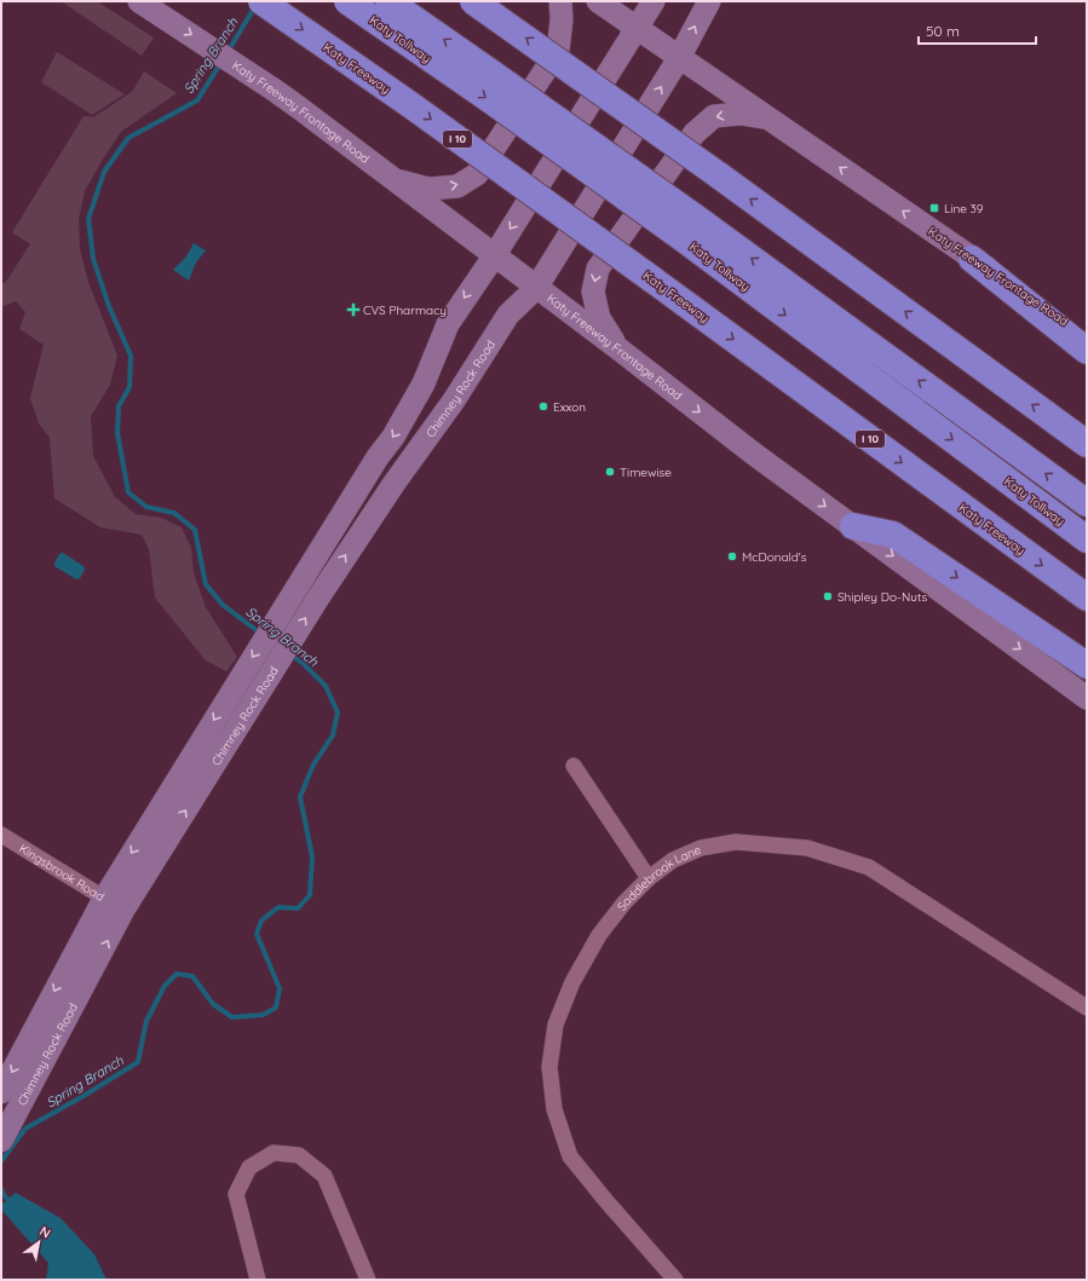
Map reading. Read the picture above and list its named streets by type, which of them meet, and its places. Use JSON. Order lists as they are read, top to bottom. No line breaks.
{"streets":{"highway":["Katy Tollway","Katy Freeway","I 10"],"main road":["Katy Freeway Frontage Road","Chimney Rock Road"],"street":["Kingsbrook Road","Saddlebrook Lane"]},"crossings":[["Katy Freeway Frontage Road","Chimney Rock Road"],["Chimney Rock Road","Kingsbrook Road"]],"water":["Spring Branch"],"places":{"transit":["Line 39"],"health":["CVS Pharmacy"],"other":["Exxon","Timewise","McDonald's","Shipley Do-Nuts"]},"scale_bar":"50 m","north":"top right"}
